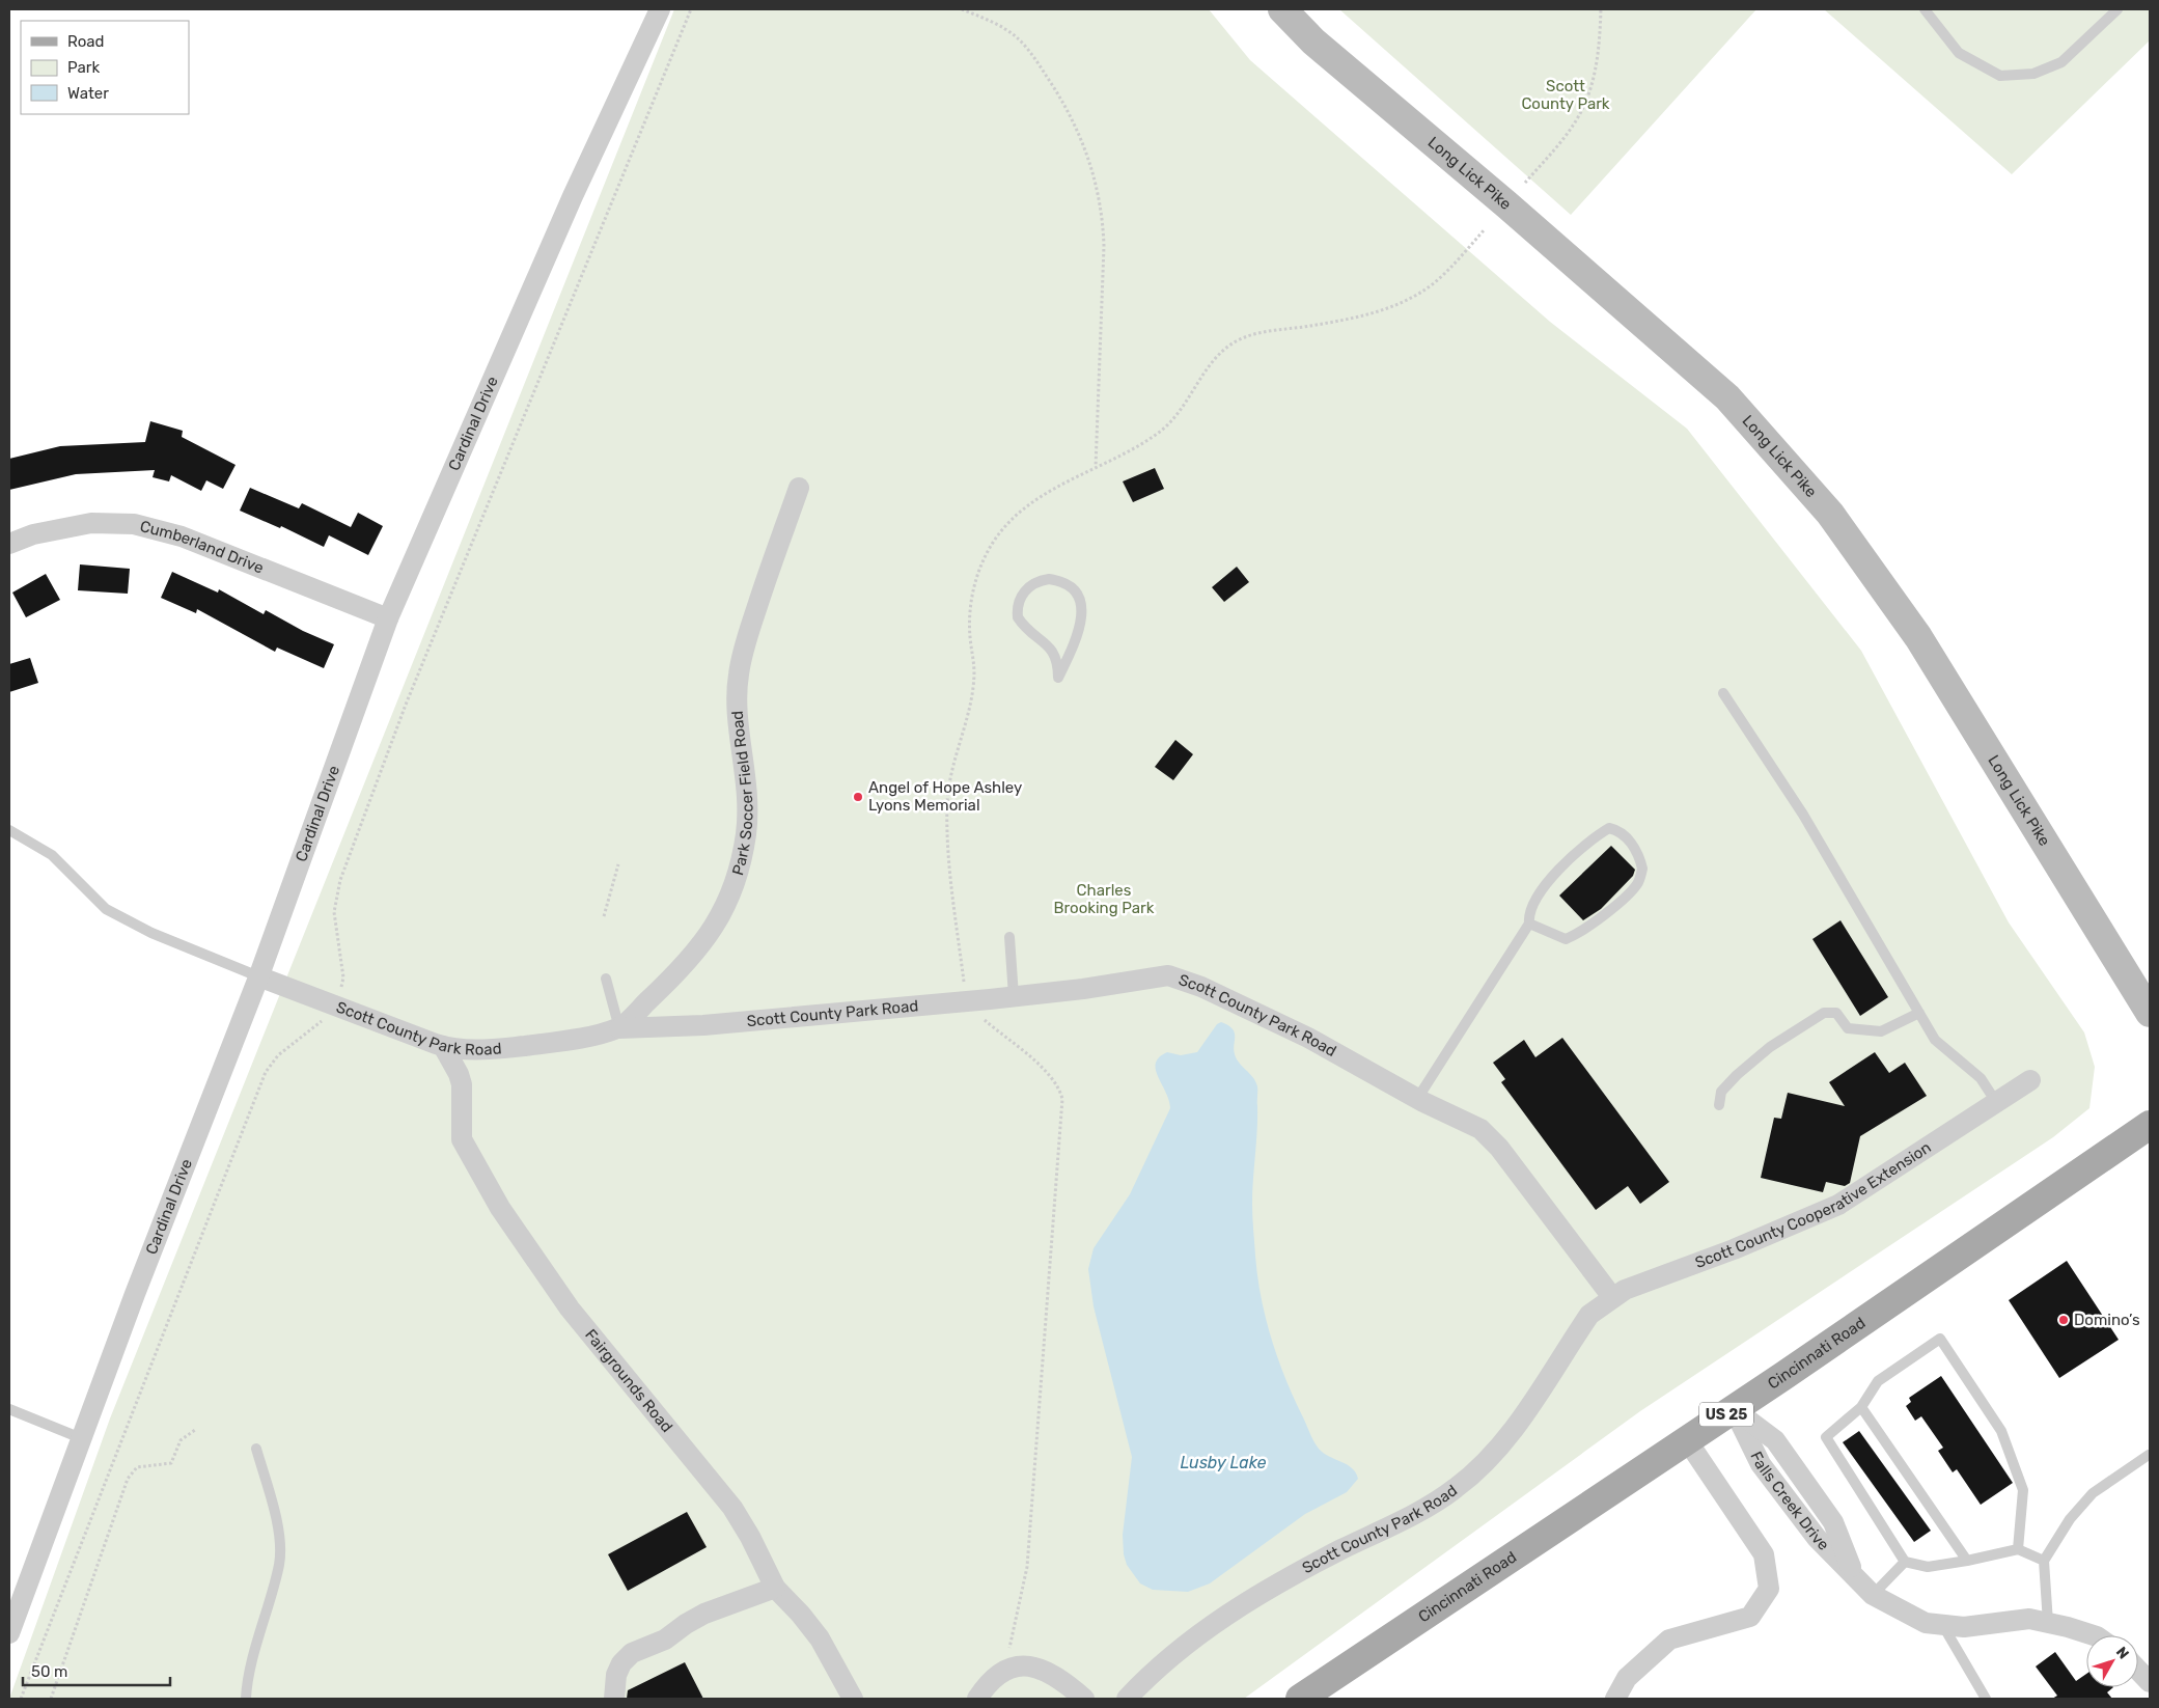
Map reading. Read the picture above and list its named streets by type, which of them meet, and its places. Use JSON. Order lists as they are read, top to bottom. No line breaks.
{"streets":{"main road":["Long Lick Pike","Cincinnati Road","US 25"],"street":["Cardinal Drive","Cumberland Drive","Park Soccer Field Road","Scott County Park Road","Scott County Cooperative Extension","Fairgrounds Road","Falls Creek Drive"]},"crossings":[["Cardinal Drive","Cumberland Drive"],["Cardinal Drive","Scott County Park Road"],["Park Soccer Field Road","Scott County Park Road"],["Scott County Park Road","Scott County Cooperative Extension"],["Scott County Park Road","Fairgrounds Road"],["Cincinnati Road","Falls Creek Drive"]],"water":["Lusby Lake"],"parks":["Scott County Park","Charles Brooking Park"],"places":["Angel of Hope Ashley Lyons Memorial","Domino’s"],"legend":["Road","Park","Water"],"scale_bar":"50 m","north":"top right"}
